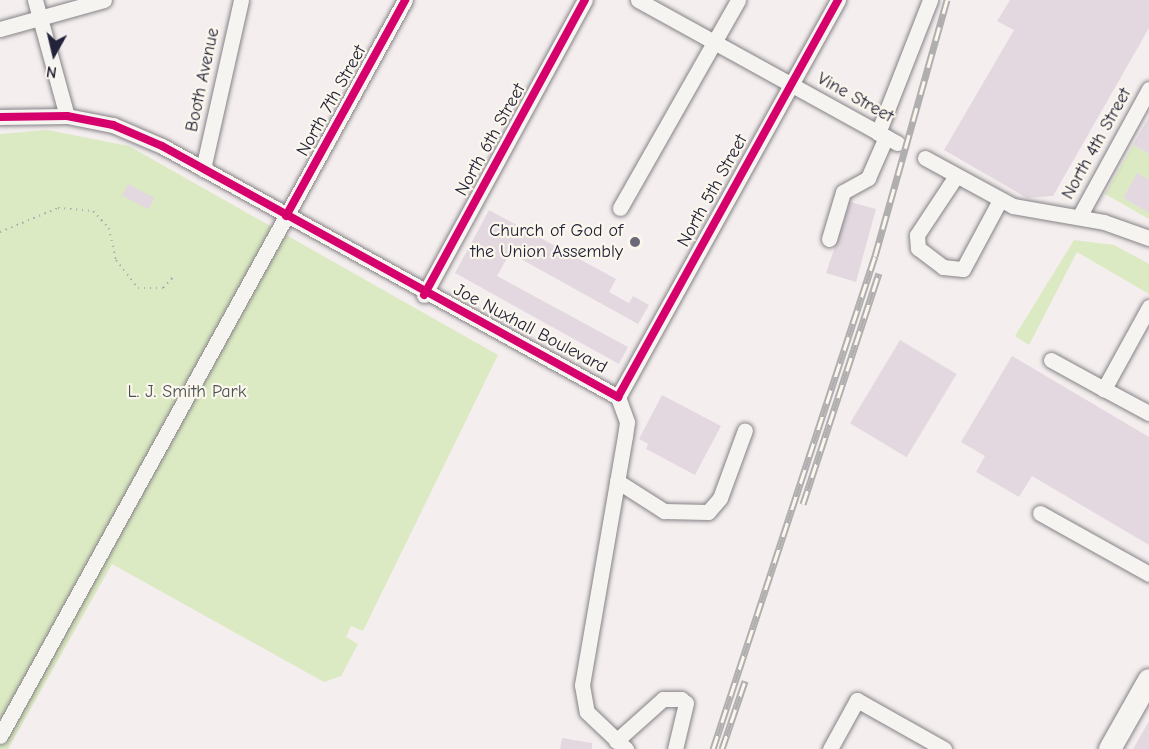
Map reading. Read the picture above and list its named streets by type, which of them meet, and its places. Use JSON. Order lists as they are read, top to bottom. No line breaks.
{"streets":{"street":["Booth Avenue","Vine Street","North 7th Street","North 6th Street","North 4th Street","North 5th Street","Joe Nuxhall Boulevard"]},"crossings":[["Booth Avenue","Joe Nuxhall Boulevard"],["Vine Street","North 5th Street"],["North 7th Street","Joe Nuxhall Boulevard"],["North 6th Street","Joe Nuxhall Boulevard"],["North 5th Street","Joe Nuxhall Boulevard"]],"parks":["L. J. Smith Park"],"places":["Church of God of the Union Assembly"],"north":"bottom"}
